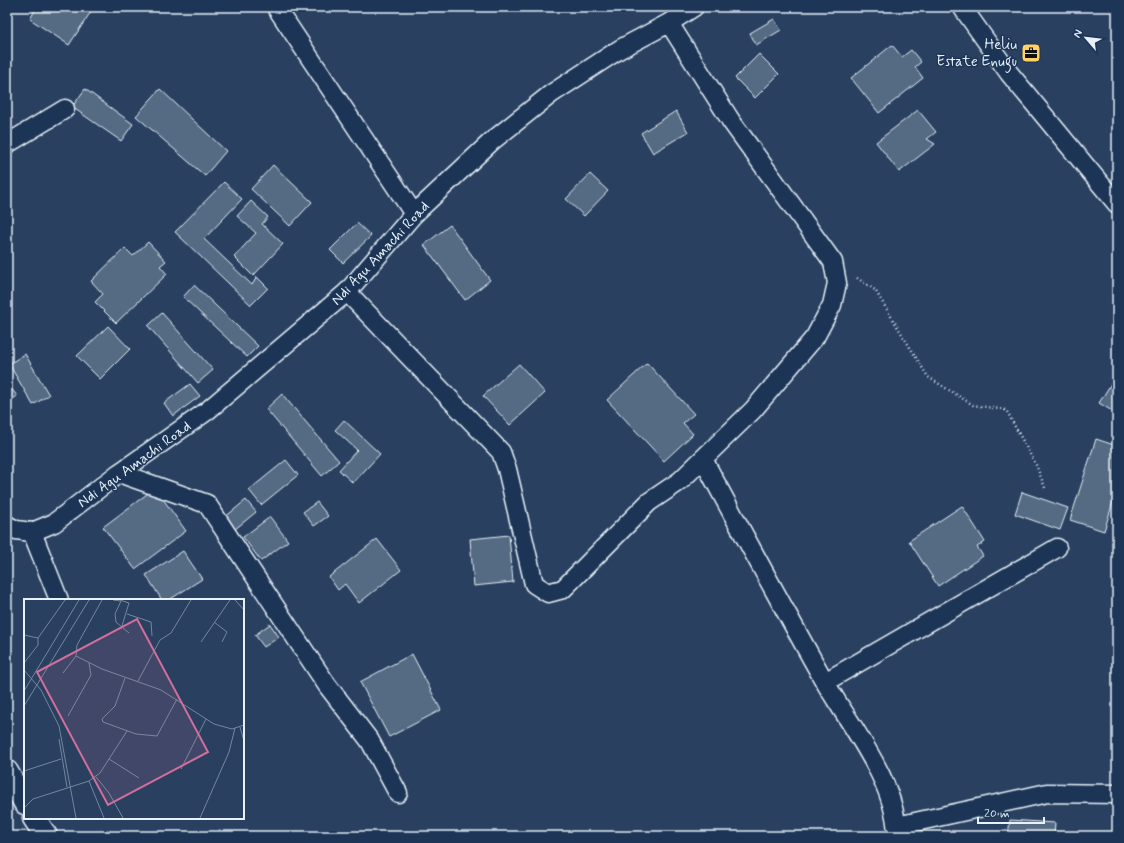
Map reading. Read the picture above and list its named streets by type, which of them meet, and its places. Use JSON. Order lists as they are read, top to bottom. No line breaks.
{"streets":{"street":["Ndi Agu Amachi Road"]},"places":{"office":["Heliu Estate Enugu"]},"scale_bar":"20 m","north":"top left"}
